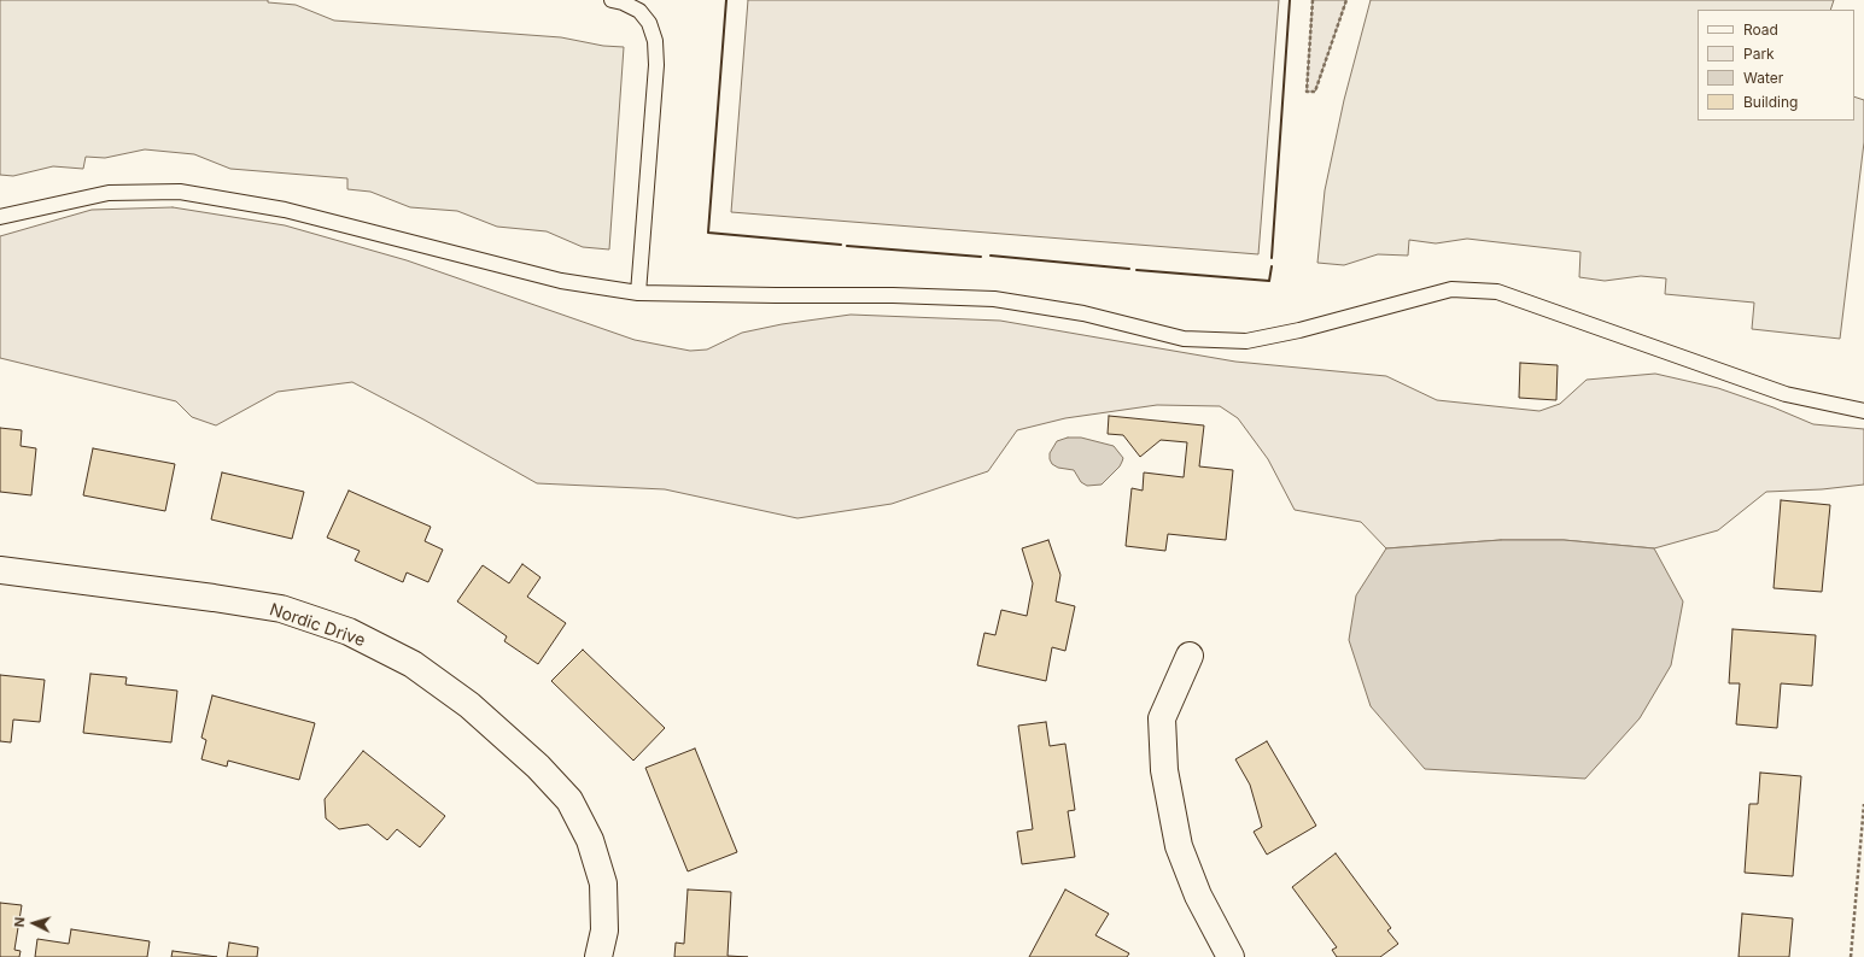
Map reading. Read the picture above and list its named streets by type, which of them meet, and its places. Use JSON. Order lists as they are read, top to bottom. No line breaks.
{"streets":{"street":["Nordic Drive"]},"legend":["Road","Park","Water","Building"],"north":"left"}
